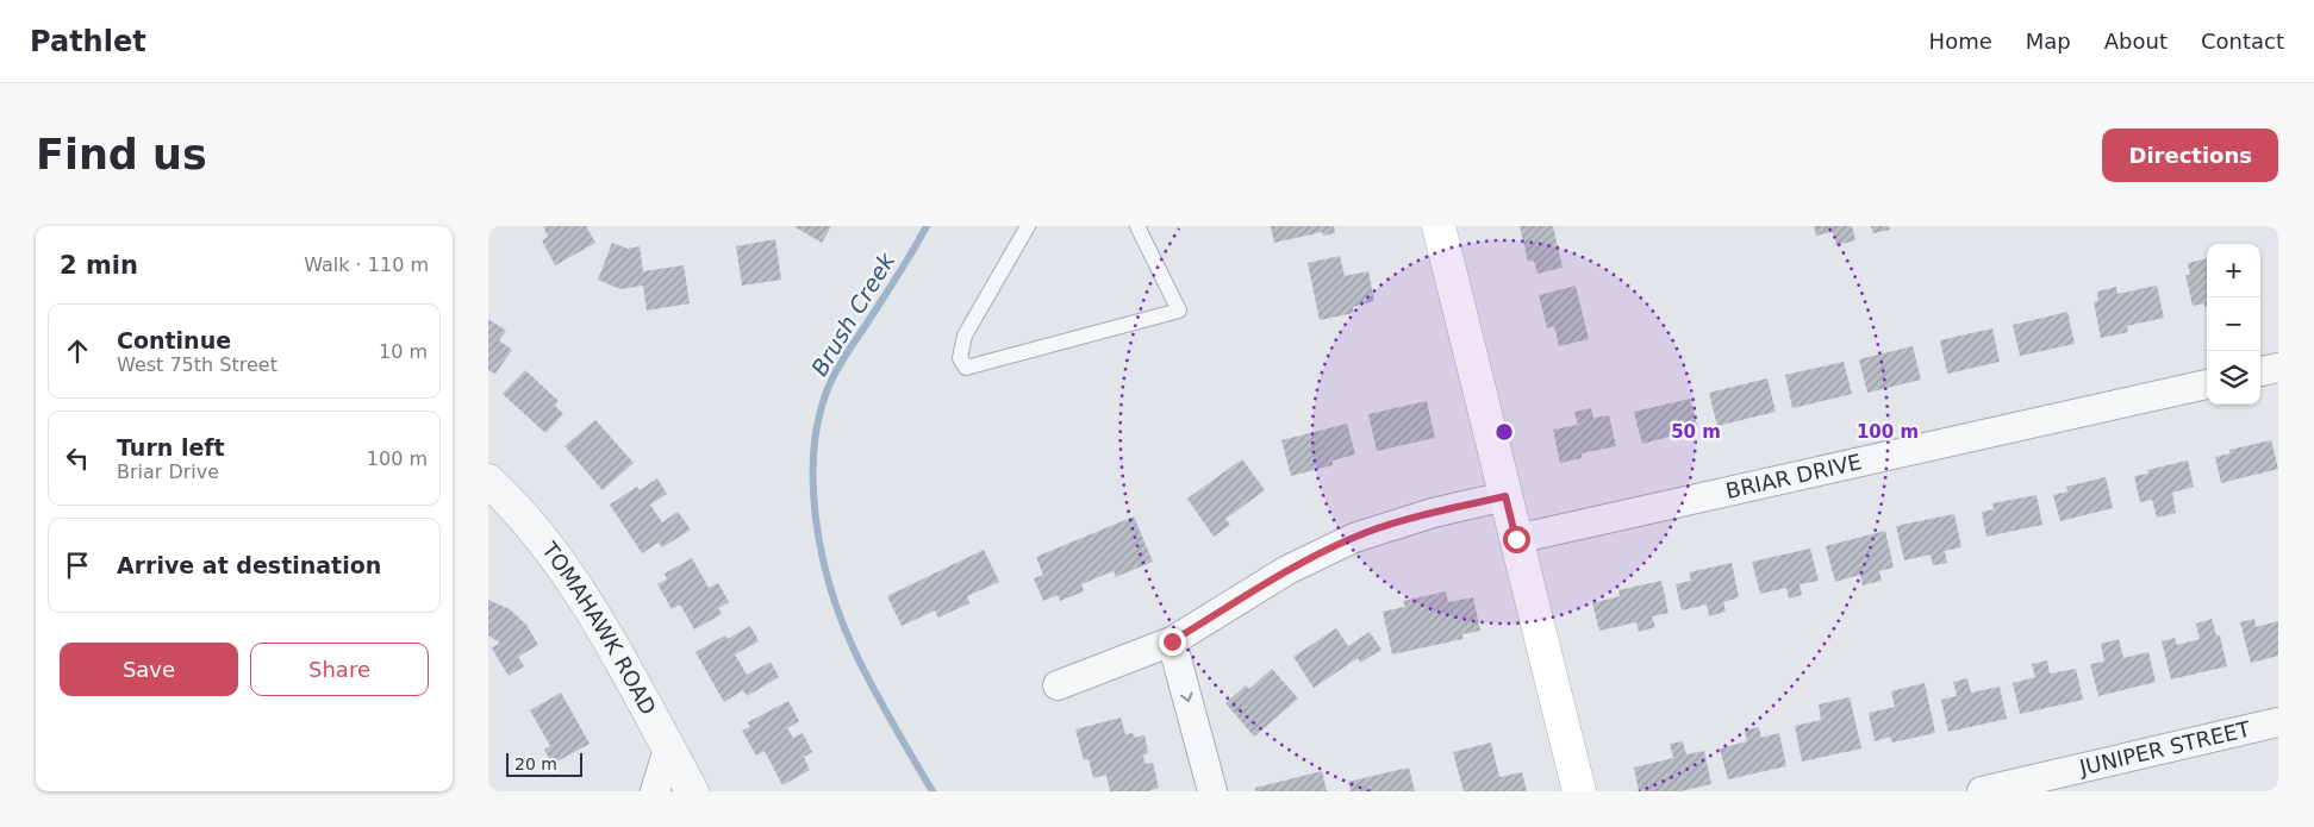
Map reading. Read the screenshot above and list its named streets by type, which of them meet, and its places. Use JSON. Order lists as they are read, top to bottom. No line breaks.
{"streets":{"street":["BRIAR DRIVE","TOMAHAWK ROAD","JUNIPER STREET"]},"water":["Brush Creek"],"scale_bar":"20 m","page":{"header":"Pathlet","nav":["Home","Map","About","Contact"],"buttons":["Directions",["Save","Share"]],"title":"Find us","heading":["2 min","Walk · 110 m"],"map_buttons":["+","−"],"list":[["Continue","West 75th Street","10 m"],["Turn left","Briar Drive","100 m"],"Arrive at destination"],"scale":"20 m"},"rings":["50 m","100 m"]}
